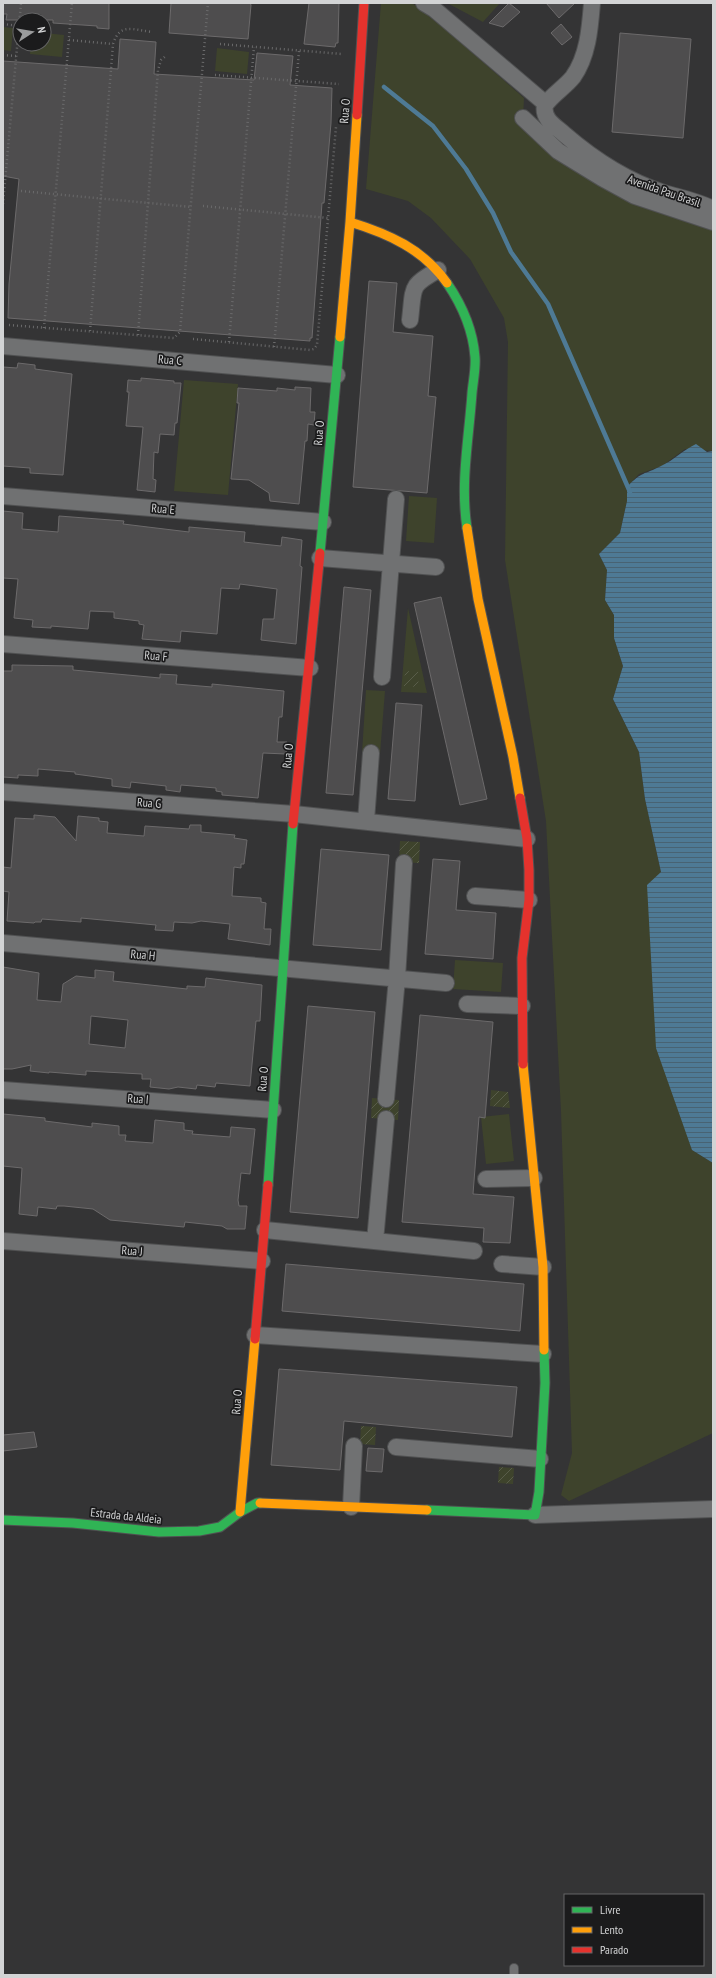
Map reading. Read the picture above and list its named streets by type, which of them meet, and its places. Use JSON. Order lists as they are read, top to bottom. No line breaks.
{"streets":{"street":["Rua O","Avenida Pau Brasil","Rua C","Rua E","Rua F","Rua G","Rua H","Rua I","Rua J","Estrada da Aldeia"]},"crossings":[["Rua O","Rua C"],["Rua O","Rua E"],["Rua O","Rua F"],["Rua O","Rua G"],["Rua O","Rua H"],["Rua O","Rua I"],["Rua O","Rua J"],["Rua O","Estrada da Aldeia"]],"legend":["Livre","Lento","Parado"],"north":"right"}
